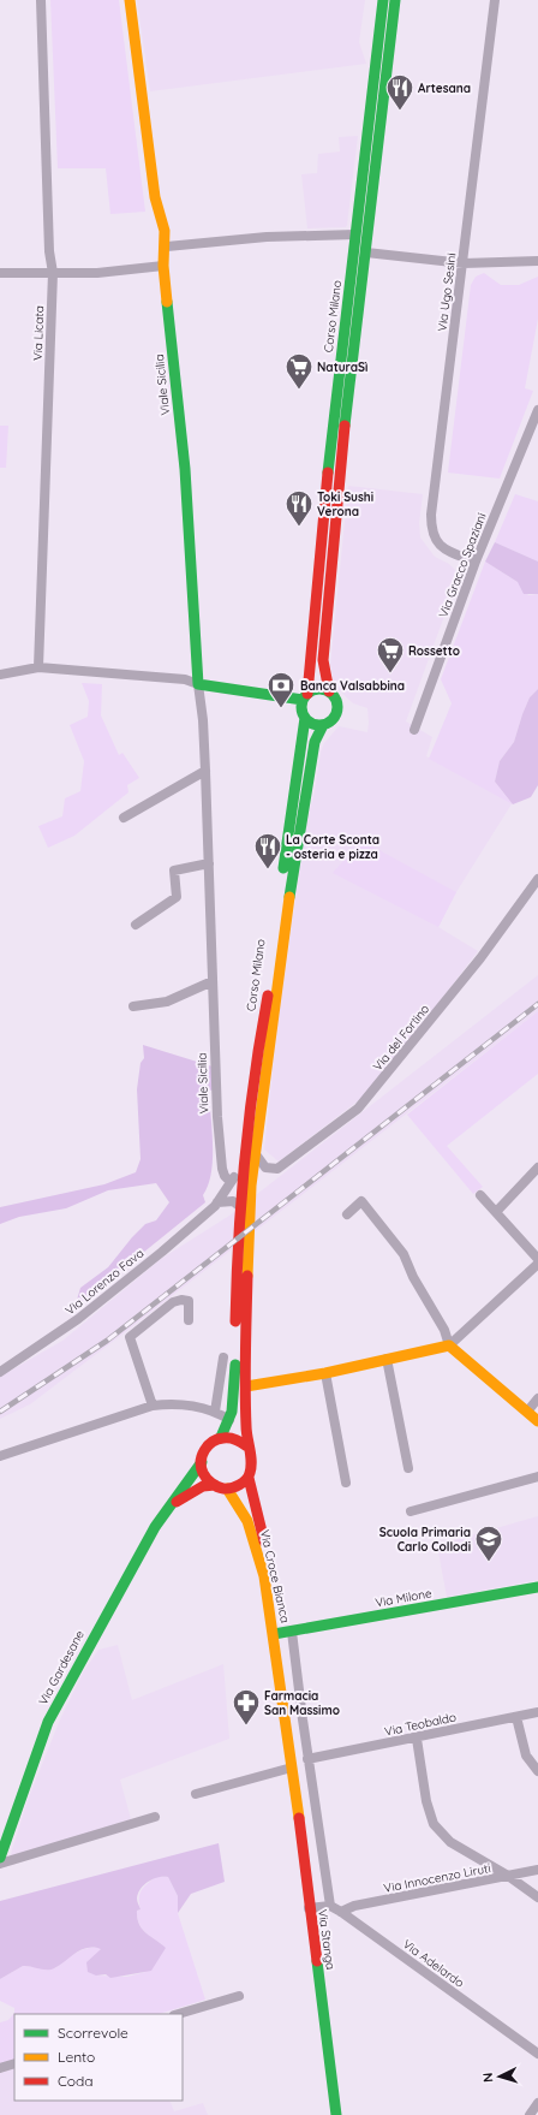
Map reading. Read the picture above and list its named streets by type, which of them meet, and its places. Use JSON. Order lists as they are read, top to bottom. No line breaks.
{"streets":{"main road":["Corso Milano","Viale Sicilia","Via Croce Bianca","Via Milone","Via Gardesane","Via Stanga"],"street":["Via Ugo Sesini","Via Licata","Via Gracco Spaziani","Via del Fortino","Via Lorenzo Fava","Via Teobaldo","Via Innocenzo Liruti","Via Adelardo"]},"crossings":[["Via Ugo Sesini","Via Gracco Spaziani"],["Corso Milano","Via del Fortino"],["Corso Milano","Via Lorenzo Fava"],["Corso Milano","Via Croce Bianca"],["Viale Sicilia","Via Lorenzo Fava"],["Via Croce Bianca","Via Milone"],["Via Croce Bianca","Via Gardesane"],["Via Croce Bianca","Via Stanga"],["Via Milone","Via Stanga"],["Via Teobaldo","Via Stanga"],["Via Innocenzo Liruti","Via Adelardo"],["Via Stanga","Via Adelardo"]],"places":{"restaurant":["Artesana","Toki Sushi Verona","La Corte Sconta - osteria e pizza"],"supermarket":["NaturaSì","Rossetto"],"bank":["Banca Valsabbina"],"school or university":["Scuola Primaria Carlo Collodi"],"pharmacy":["Farmacia San Massimo"]},"legend":["Scorrevole","Lento","Coda"],"north":"left"}
